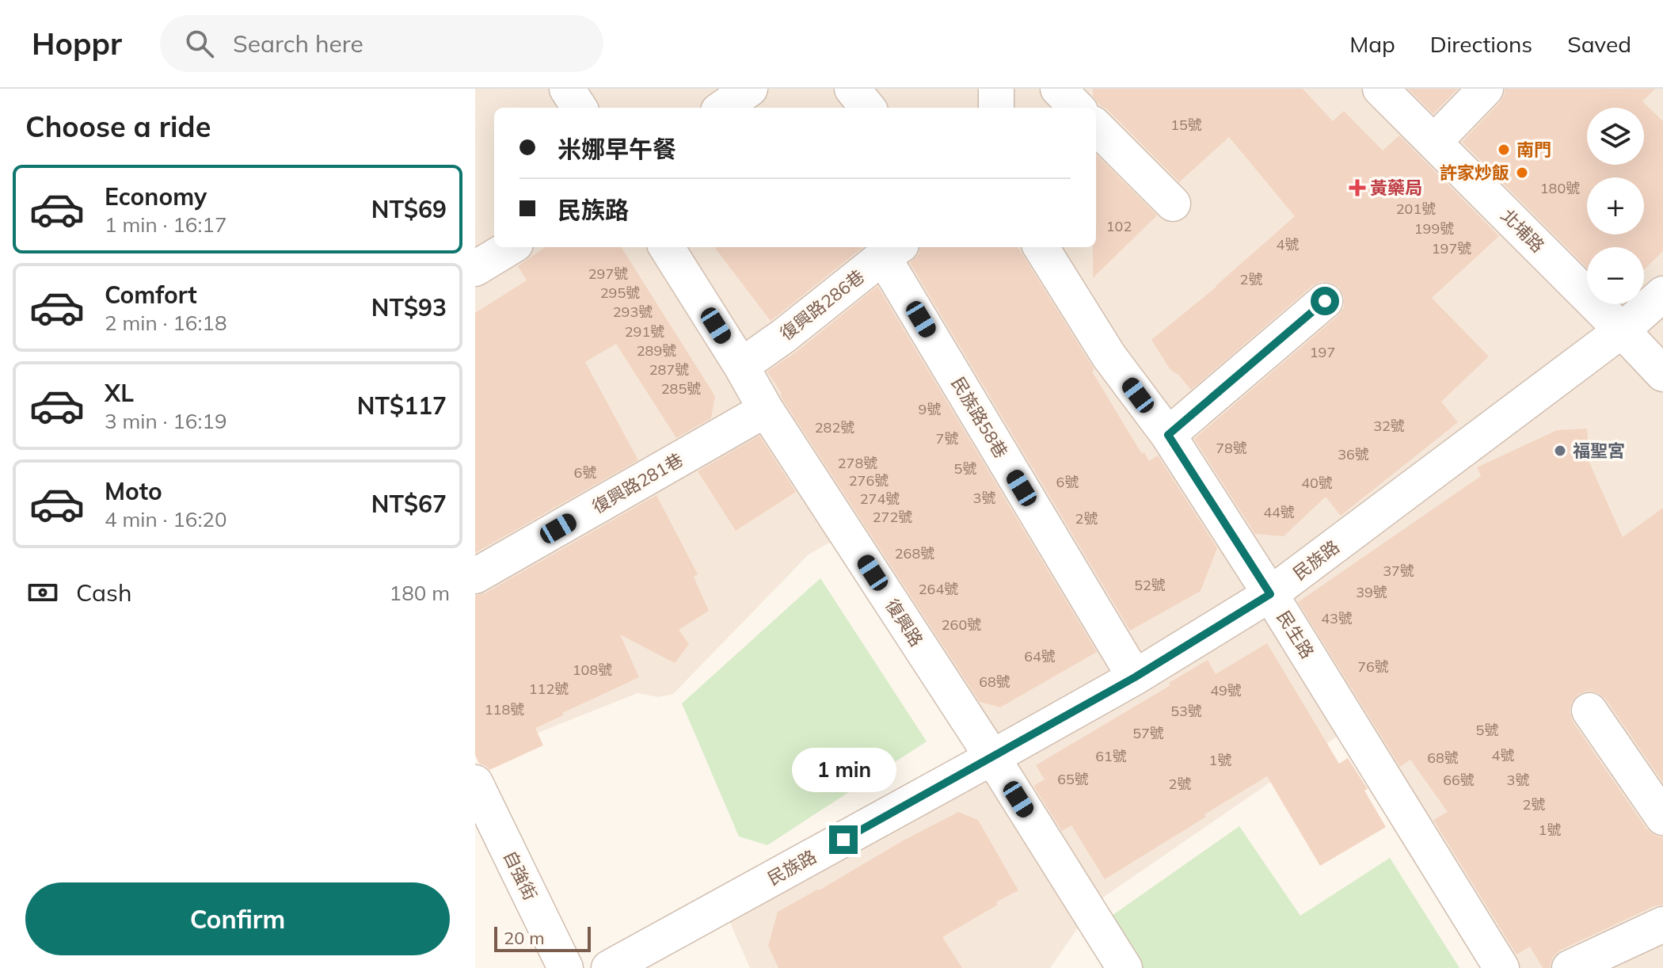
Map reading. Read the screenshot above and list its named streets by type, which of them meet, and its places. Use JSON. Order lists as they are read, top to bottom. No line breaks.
{"streets":{"street":["北埔路","復興路286巷","民族路58巷","復興路281巷","民族路","復興路","民生路","自強街"]},"crossings":[["北埔路","民族路"],["復興路286巷","民族路58巷"],["復興路286巷","復興路"],["民族路58巷","民族路"],["復興路281巷","復興路"],["民族路","復興路"],["民族路","民生路"]],"places":{"other":["南門","許家炒飯","福聖宮"],"health":["黃藥局"]},"house_numbers":["15號","180號","201號","102","199號","4號","197號","297號","2號","295號","293號","291號","289號","197","287號","285號","9號","32號","282號","7號","78號","36號","278號","5號","6號","276號","6號","40號","3號","274號","44號","272號","2號","268號","37號","52號","264號","39號","43號","260號","64號","76號","108號","68號","112號","49號","118號","53號","5號","57號","4號","61號","68號","1號","65號","66號","3號","2號","2號","1號"],"scale_bar":"20 m","page":{"header":"Hoppr","search":"Search here","nav":["Map","Directions","Saved"],"heading":"Choose a ride","map_buttons":["+","−"],"banner":["米娜早午餐","民族路"],"list":[{"name":"Economy","note":"1 min · 16:17","value":"NT$69"},{"name":"Comfort","note":"2 min · 16:18","value":"NT$93"},{"name":"XL","note":"3 min · 16:19","value":"NT$117"},{"name":"Moto","note":"4 min · 16:20","value":"NT$67"}],"pay":["Cash","180 m"],"bubble":"1 min","buttons":"Confirm","scale":"20 m"}}
